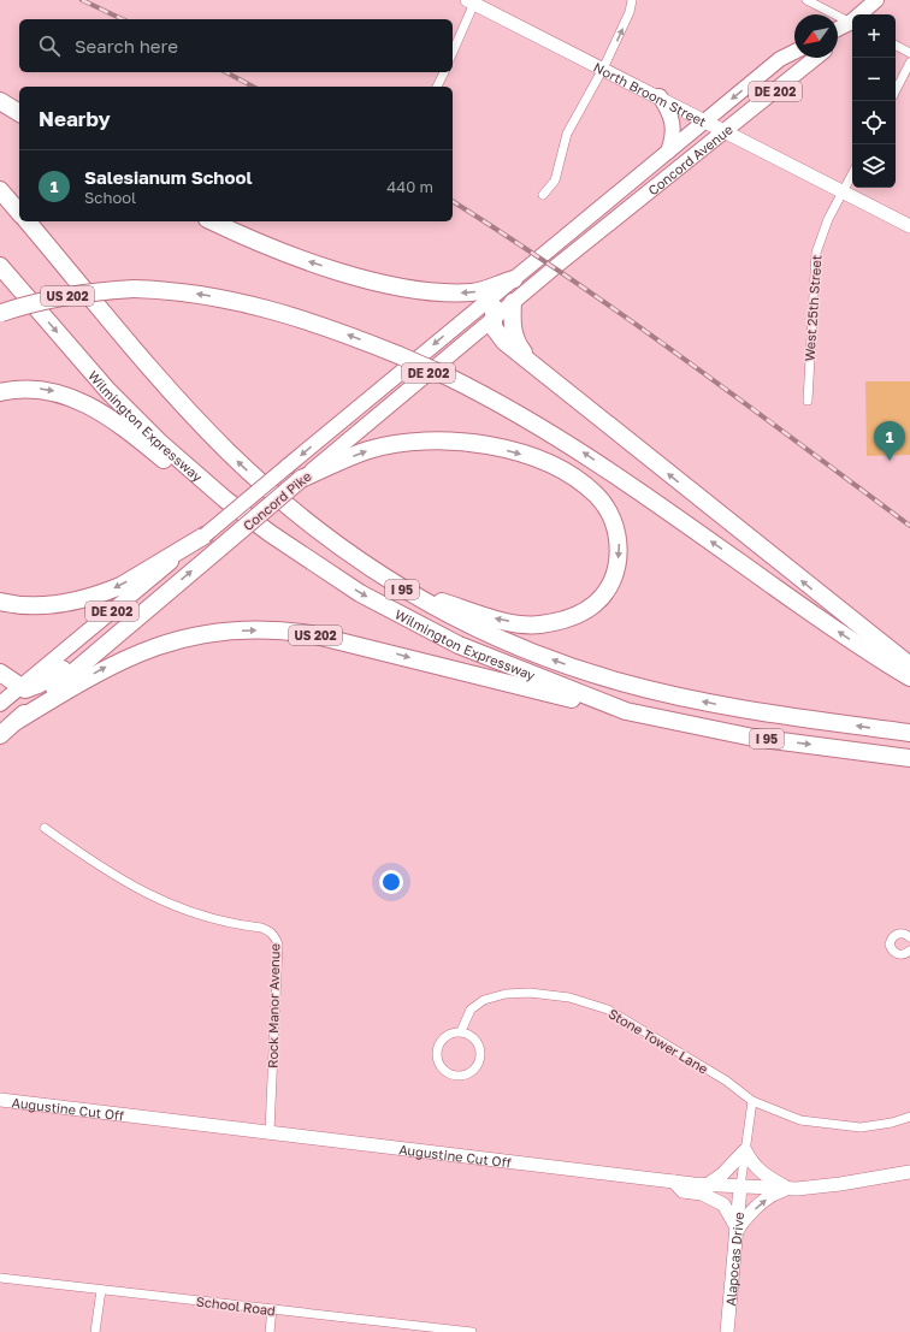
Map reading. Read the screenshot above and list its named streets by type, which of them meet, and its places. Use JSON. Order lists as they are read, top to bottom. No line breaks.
{"streets":{"highway":["DE 202","US 202","Wilmington Expressway","Concord Pike","I 95"],"main road":["Concord Avenue"],"street":["North Broom Street","West 25th Street","Rock Manor Avenue","Stone Tower Lane","Augustine Cut Off","Alapocas Drive","School Road"]},"crossings":[["North Broom Street","Concord Avenue"],["North Broom Street","West 25th Street"],["Concord Avenue","Concord Pike"],["US 202","Wilmington Expressway"],["US 202","Concord Pike"],["Rock Manor Avenue","Augustine Cut Off"],["Augustine Cut Off","Alapocas Drive"]],"north":"bottom left","page":{"map_buttons":["+","−"],"search":"Search here","heading":"Nearby","list":[{"mark":"1","name":"Salesianum School","note":"School","value":"440 m"}],"pins":"1"}}
